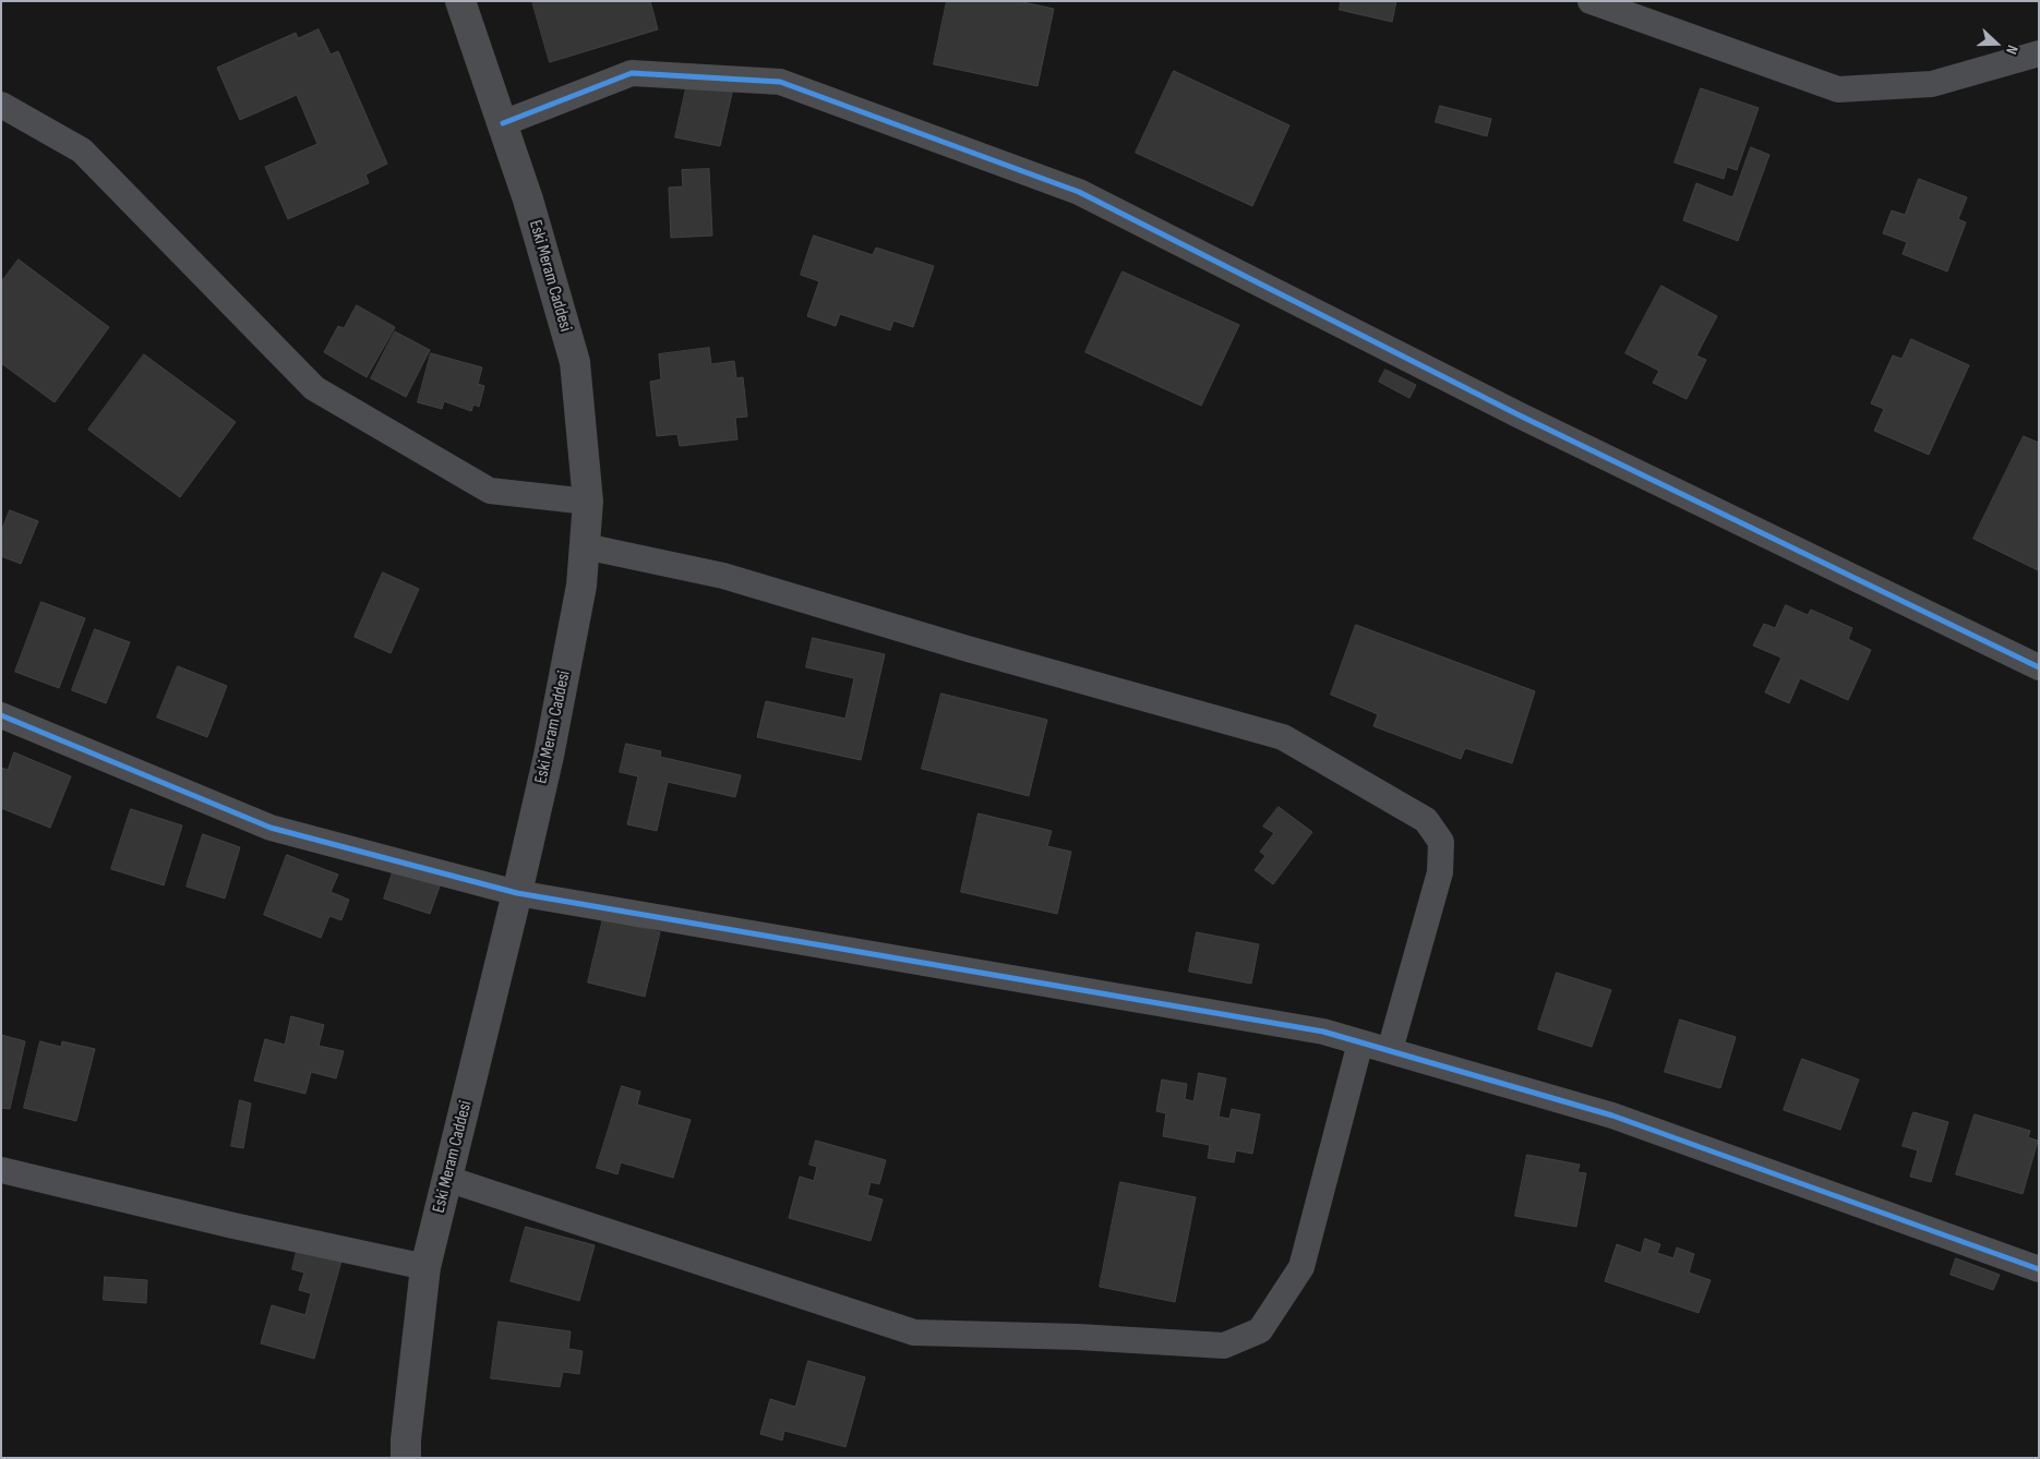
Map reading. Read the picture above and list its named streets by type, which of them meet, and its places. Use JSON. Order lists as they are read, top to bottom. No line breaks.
{"streets":{"street":["Eski Meram Caddesi"]},"north":"right"}
